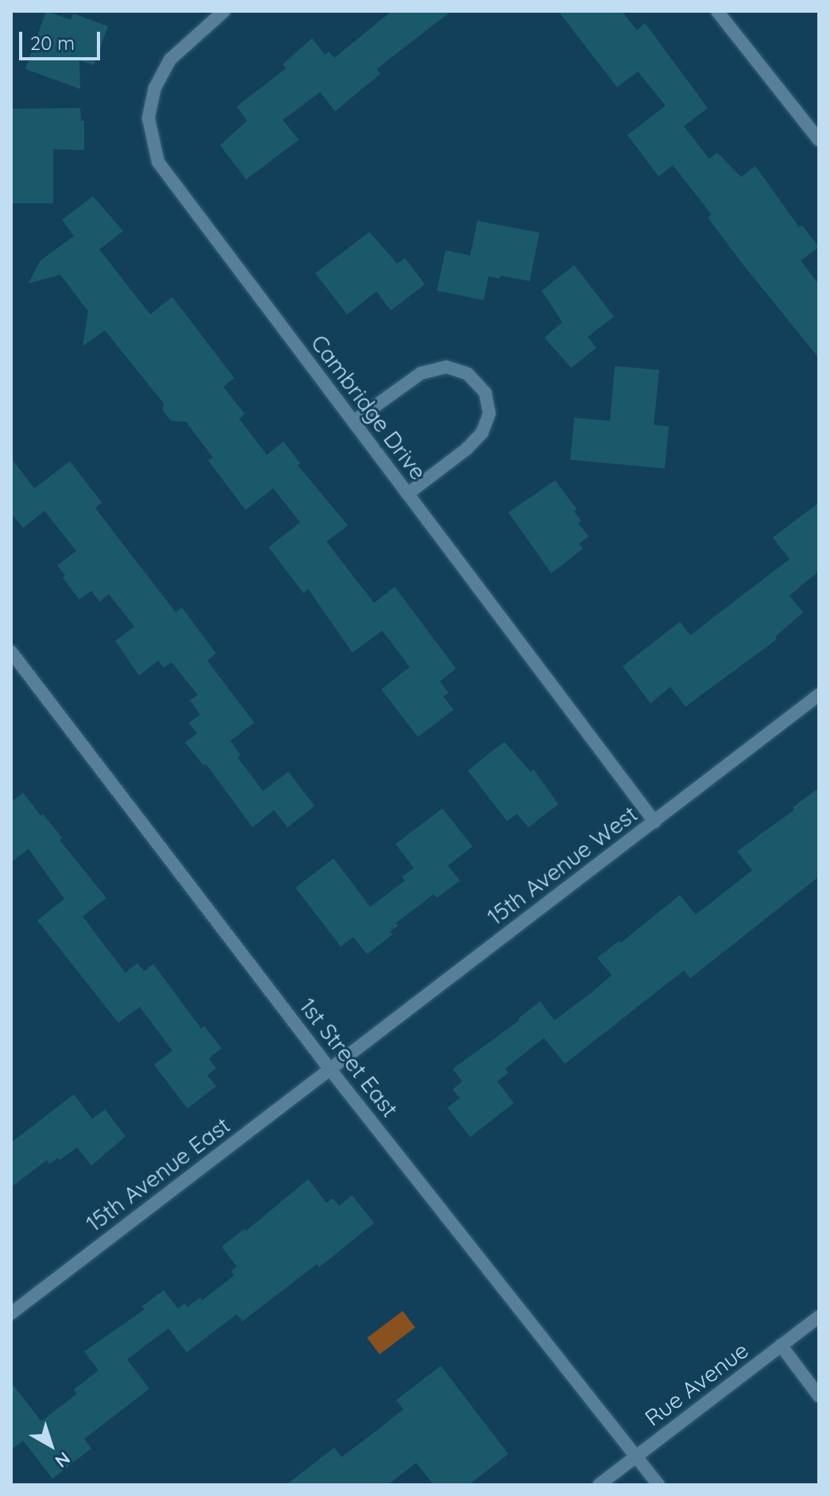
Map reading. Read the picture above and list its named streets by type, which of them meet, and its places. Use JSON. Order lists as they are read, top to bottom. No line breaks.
{"streets":{"street":["Cambridge Drive","15th Avenue West","1st Street East","15th Avenue East","Rue Avenue"]},"crossings":[["Cambridge Drive","15th Avenue West"],["15th Avenue West","1st Street East"],["15th Avenue West","15th Avenue East"],["1st Street East","15th Avenue East"],["1st Street East","Rue Avenue"]],"scale_bar":"20 m","north":"bottom right"}
